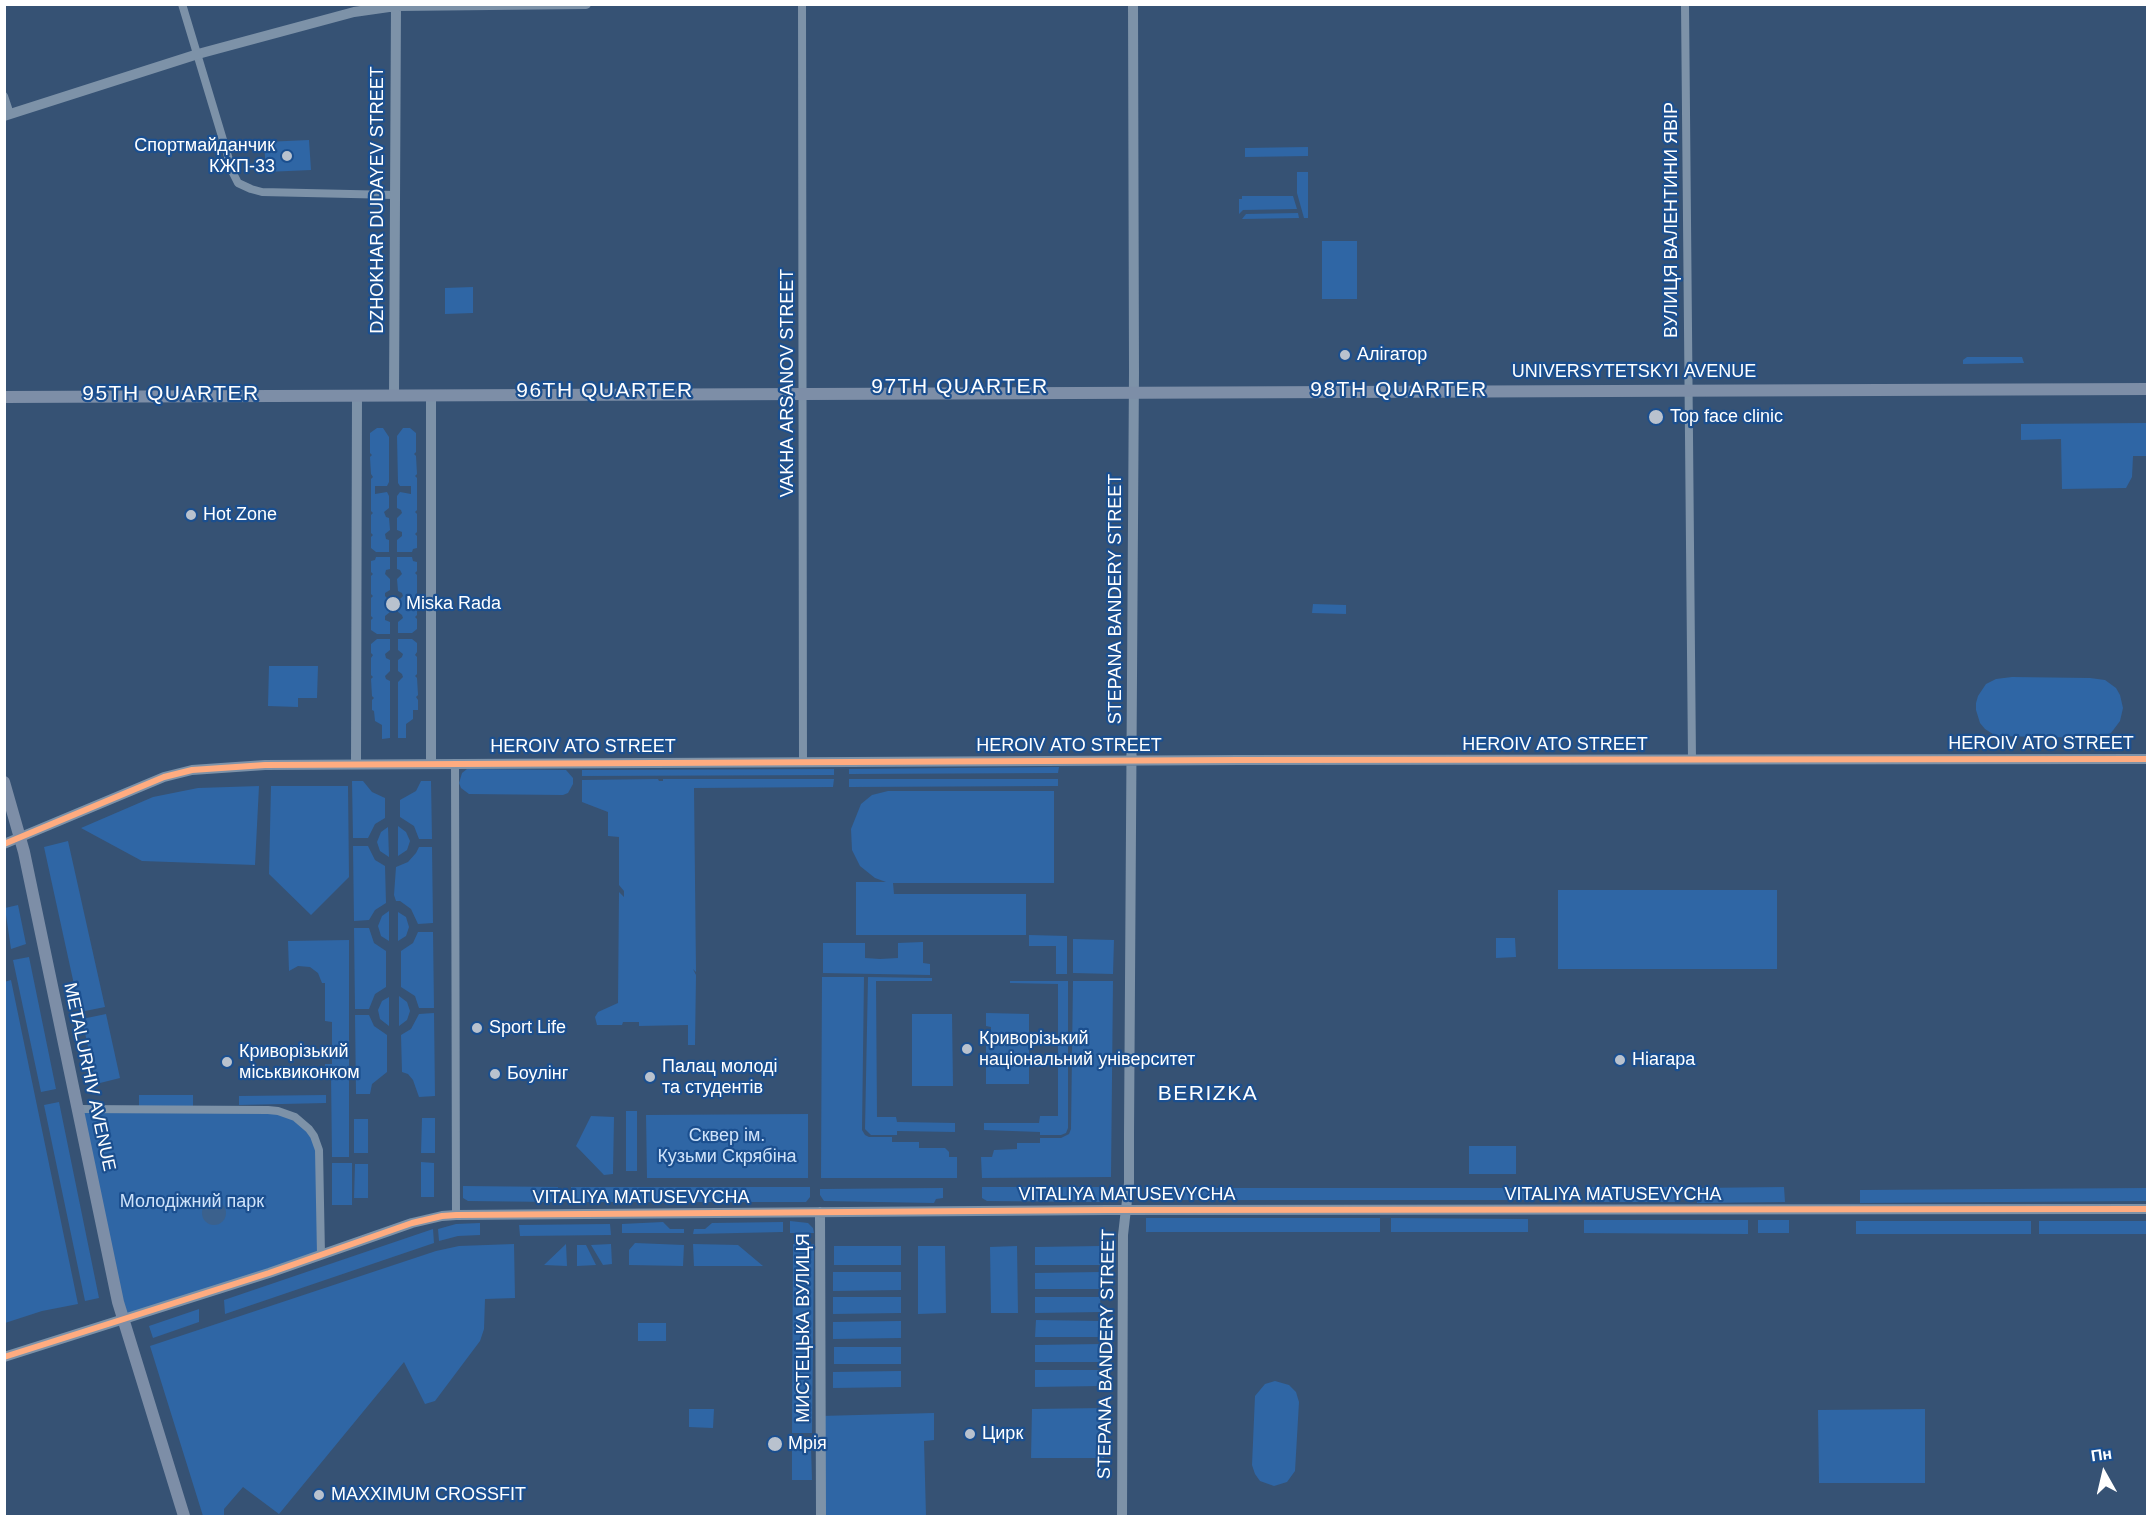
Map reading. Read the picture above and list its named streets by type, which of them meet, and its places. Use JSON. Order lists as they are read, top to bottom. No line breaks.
{"streets":{"main road":["UNIVERSYTETSKYI AVENUE","METALURHIV AVENUE"],"street":["DZHOKHAR DUDAYEV STREET","ВУЛИЦЯ ВАЛЕНТИНИ ЯВІР","VAKHA ARSANOV STREET","STEPANA BANDERY STREET","HEROIV ATO STREET","VITALIYA MATUSEVYCHA","МИСТЕЦЬКА ВУЛИЦЯ"]},"crossings":[["DZHOKHAR DUDAYEV STREET","UNIVERSYTETSKYI AVENUE"],["ВУЛИЦЯ ВАЛЕНТИНИ ЯВІР","UNIVERSYTETSKYI AVENUE"],["ВУЛИЦЯ ВАЛЕНТИНИ ЯВІР","HEROIV ATO STREET"],["UNIVERSYTETSKYI AVENUE","VAKHA ARSANOV STREET"],["UNIVERSYTETSKYI AVENUE","STEPANA BANDERY STREET"],["VAKHA ARSANOV STREET","HEROIV ATO STREET"],["STEPANA BANDERY STREET","HEROIV ATO STREET"],["STEPANA BANDERY STREET","VITALIYA MATUSEVYCHA"],["HEROIV ATO STREET","METALURHIV AVENUE"],["METALURHIV AVENUE","VITALIYA MATUSEVYCHA"],["VITALIYA MATUSEVYCHA","МИСТЕЦЬКА ВУЛИЦЯ"]],"districts":["97TH QUARTER","98TH QUARTER","96TH QUARTER","95TH QUARTER","BERIZKA"],"parks":["Сквер ім. Кузьми Скрябіна","Молодіжний парк"],"places":["Спортмайданчик КЖП-33","Алігатор","Top face clinic","Hot Zone","Miska Rada","Sport Life","Криворізький національний університет","Ніагара","Криворізький міськвиконком","Боулінг","Палац молоді та студентів","Цирк","Мрія","MAXXIMUM CROSSFIT"],"north":"top"}
